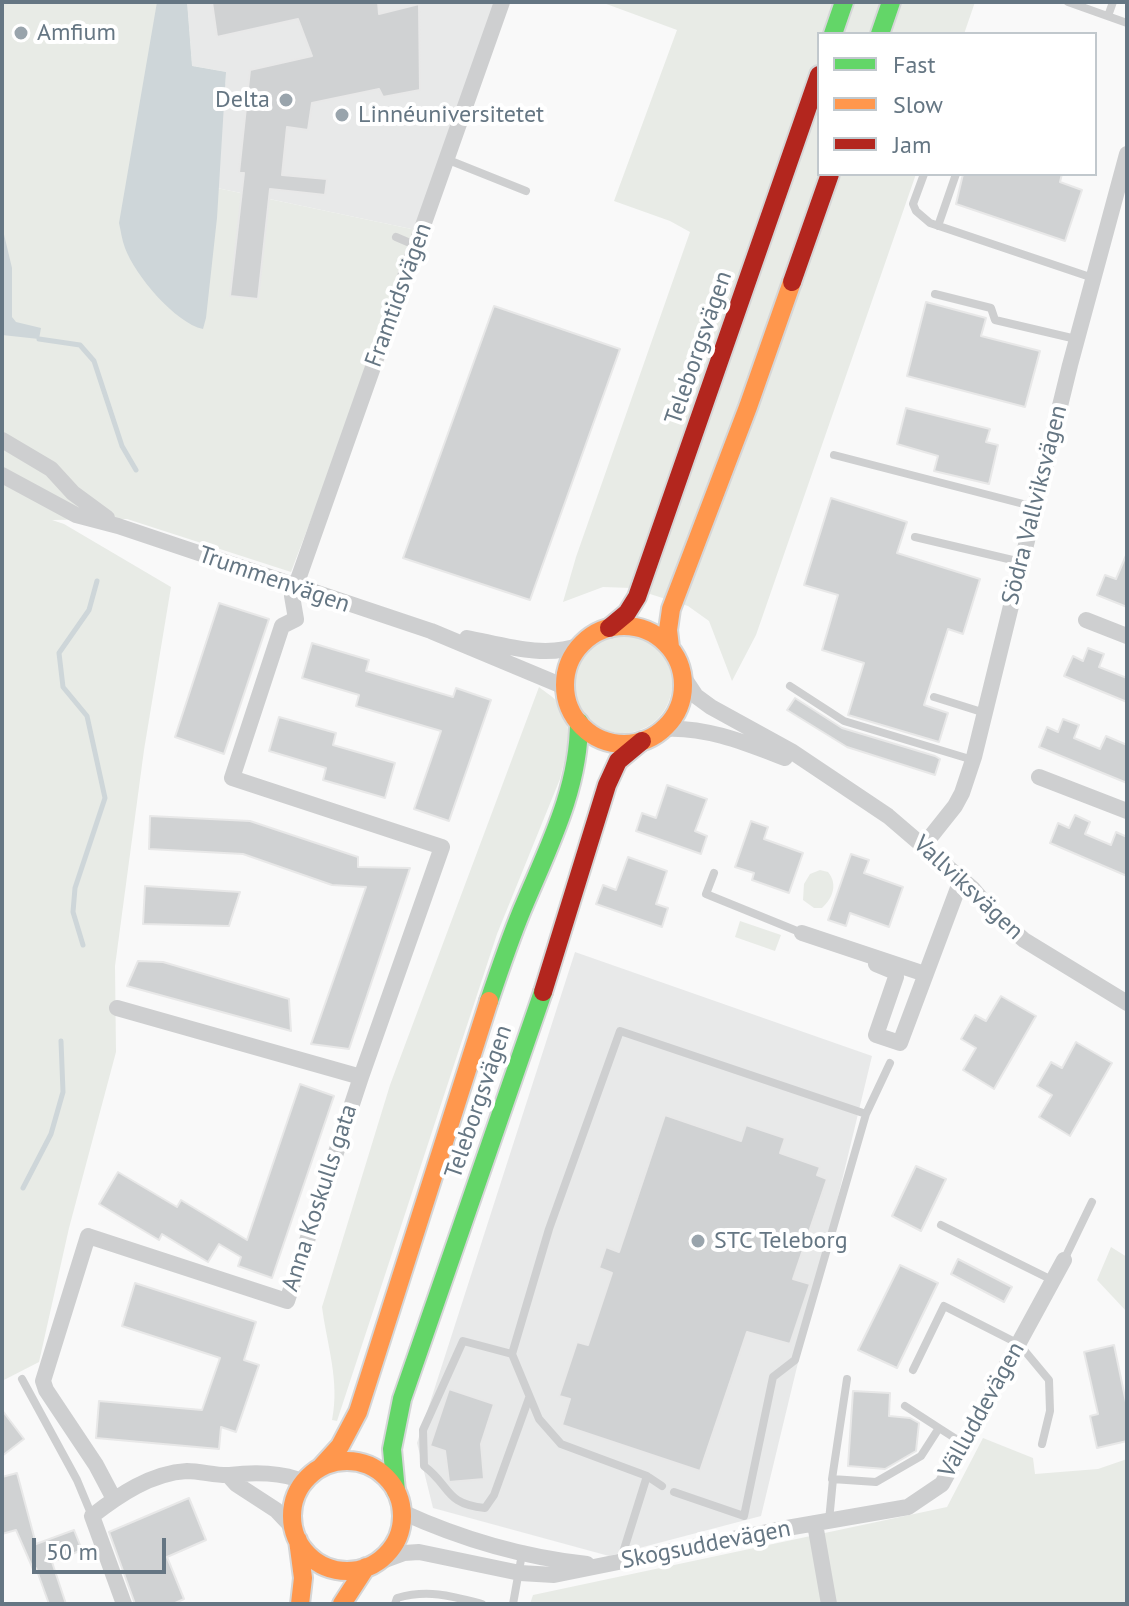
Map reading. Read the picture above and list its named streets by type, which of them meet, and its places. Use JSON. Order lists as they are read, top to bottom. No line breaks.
{"streets":{"main road":["Teleborgsvägen"],"street":["Framtidsvägen","Södra Vallviksvägen","Trummenvägen","Vallviksvägen","Anna Koskulls gata","Välluddevägen","Skogsuddevägen"]},"crossings":[["Framtidsvägen","Trummenvägen"],["Framtidsvägen","Anna Koskulls gata"],["Teleborgsvägen","Trummenvägen"],["Teleborgsvägen","Vallviksvägen"],["Teleborgsvägen","Skogsuddevägen"],["Södra Vallviksvägen","Vallviksvägen"],["Trummenvägen","Vallviksvägen"],["Trummenvägen","Anna Koskulls gata"],["Välluddevägen","Skogsuddevägen"]],"places":["Amfium","Delta","Linnéuniversitetet","STC Teleborg"],"legend":["Fast","Slow","Jam"],"scale_bar":"50 m"}
